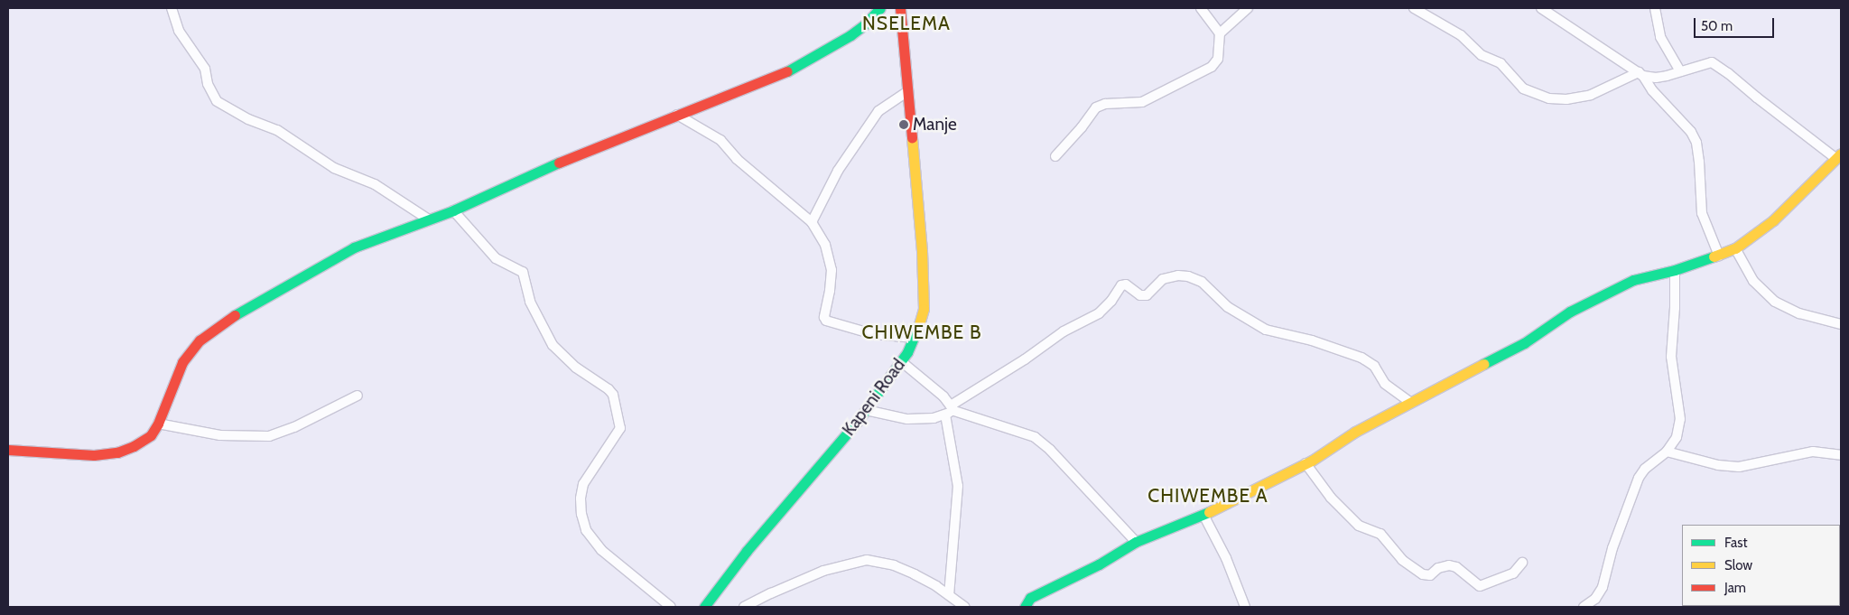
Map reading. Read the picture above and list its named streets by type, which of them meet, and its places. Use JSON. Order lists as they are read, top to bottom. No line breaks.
{"streets":{"street":["Kapeni Road"]},"districts":["NSELEMA","CHIWEMBE B","CHIWEMBE A"],"places":["Manje"],"legend":["Fast","Slow","Jam"],"scale_bar":"50 m"}
